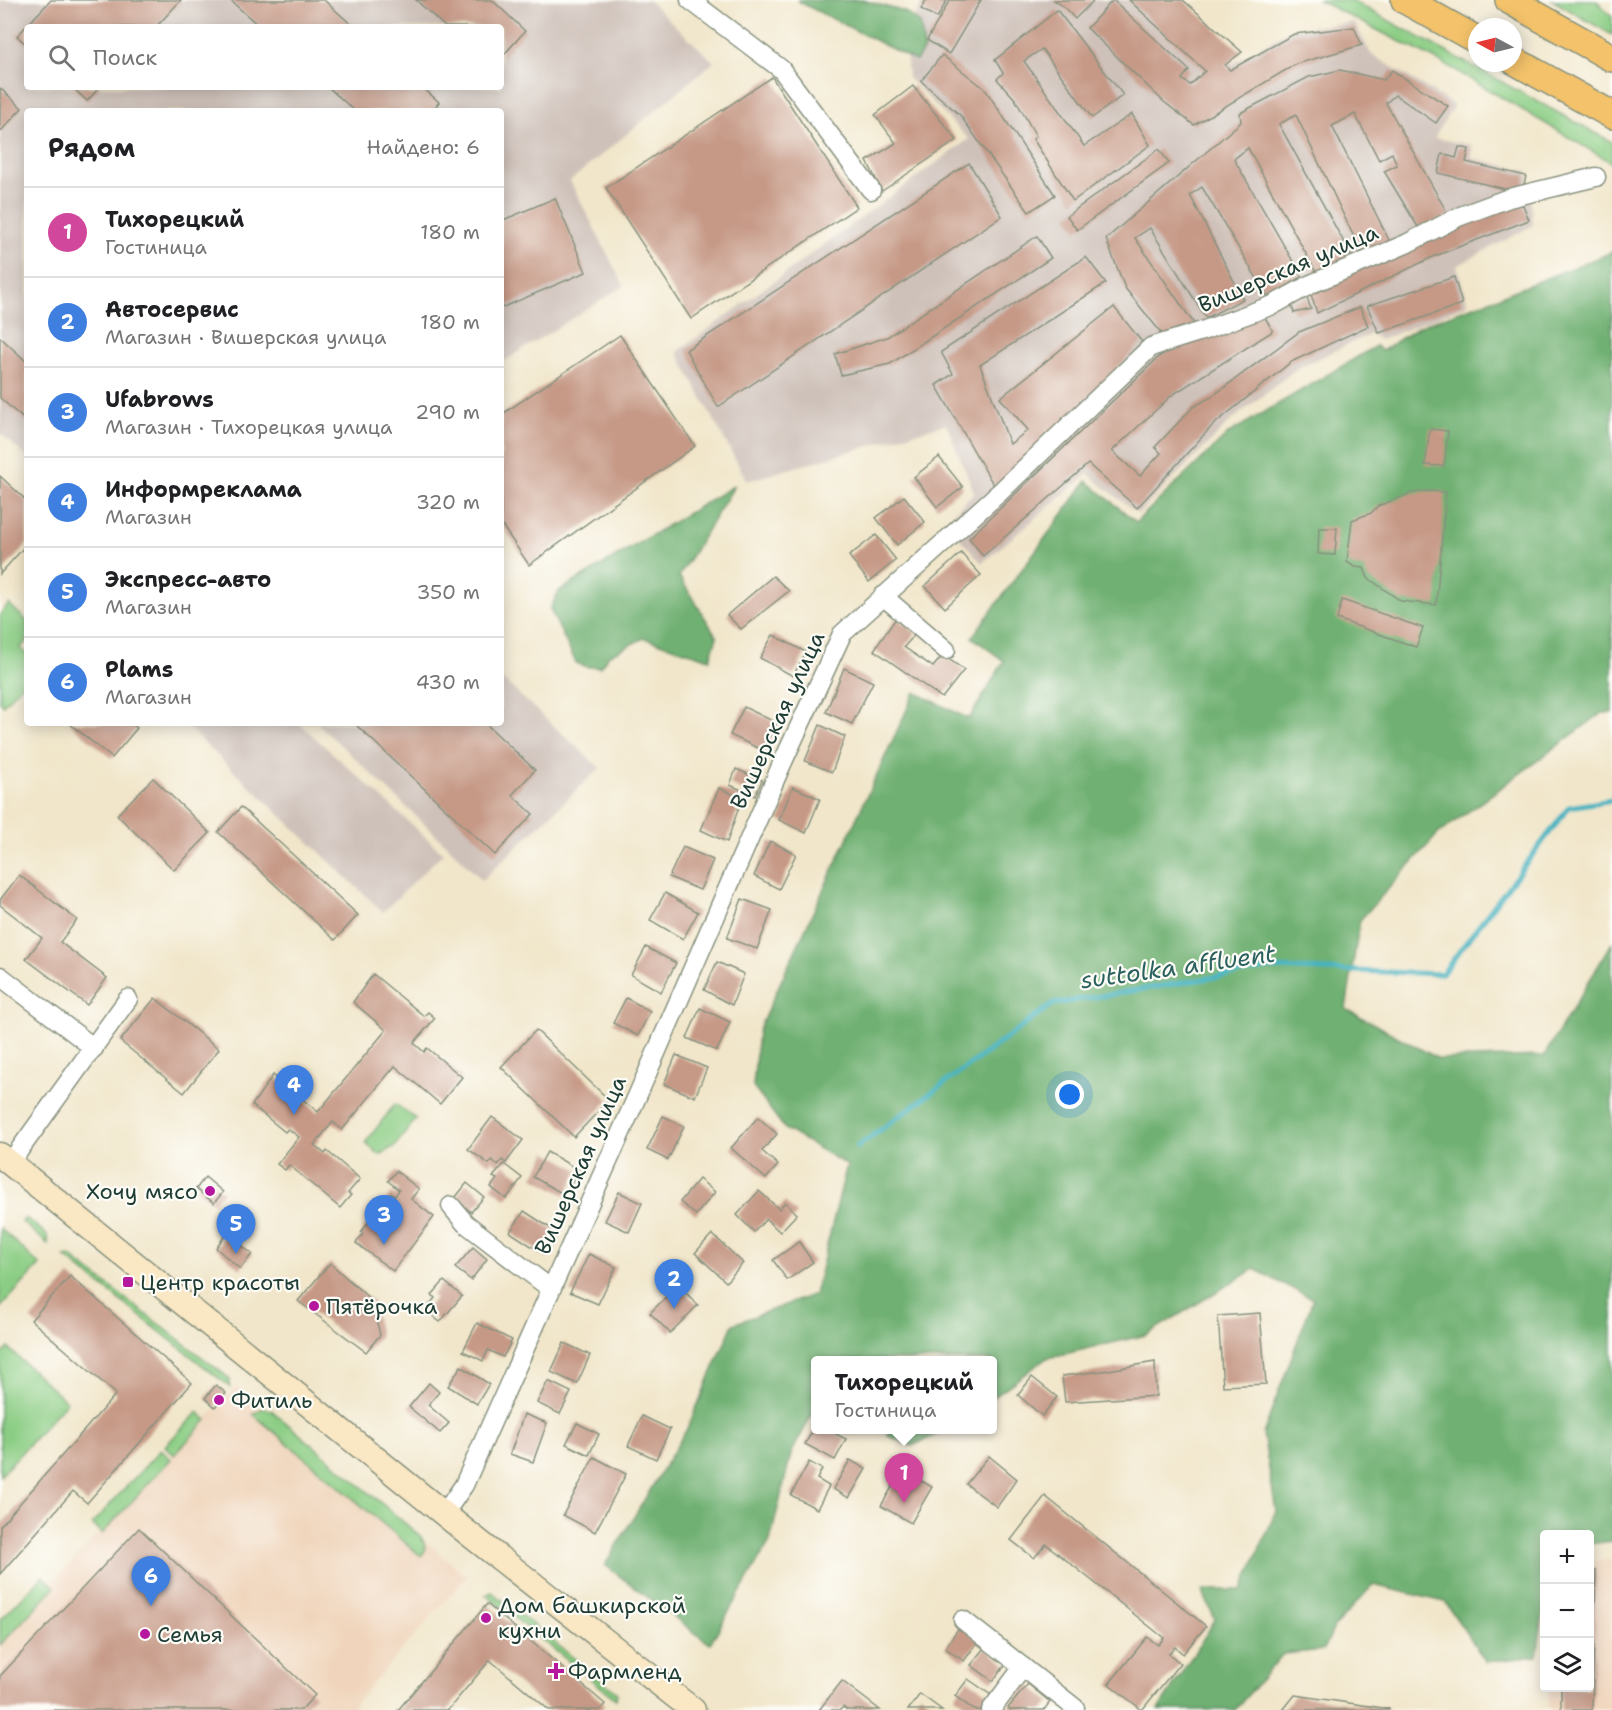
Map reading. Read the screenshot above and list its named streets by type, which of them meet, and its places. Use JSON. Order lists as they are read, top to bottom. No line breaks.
{"streets":{"street":["Вишерская улица"]},"water":["suttolka affluent"],"places":{"other":["Хочу мясо","Пятёрочка","Фитиль","Дом башкирской кухни","Семья"],"transit":["Центр красоты"],"health":["Фармленд"]},"north":"left","page":{"search":"Поиск","heading":["Рядом","Найдено: 6"],"list":[{"mark":"1","name":"Тихорецкий","note":"Гостиница","value":"180 m"},{"mark":"2","name":"Автосервис","note":"Магазин · Вишерская улица","value":"180 m"},{"mark":"3","name":"Ufabrows","note":"Магазин · Тихорецкая улица","value":"290 m"},{"mark":"4","name":"Информреклама","note":"Магазин","value":"320 m"},{"mark":"5","name":"Экспресс-авто","note":"Магазин","value":"350 m"},{"mark":"6","name":"Plams","note":"Магазин","value":"430 m"}],"pins":["4","3","5","2","1","6"],"popup":["Тихорецкий","Гостиница"],"map_buttons":["+","−"]}}
